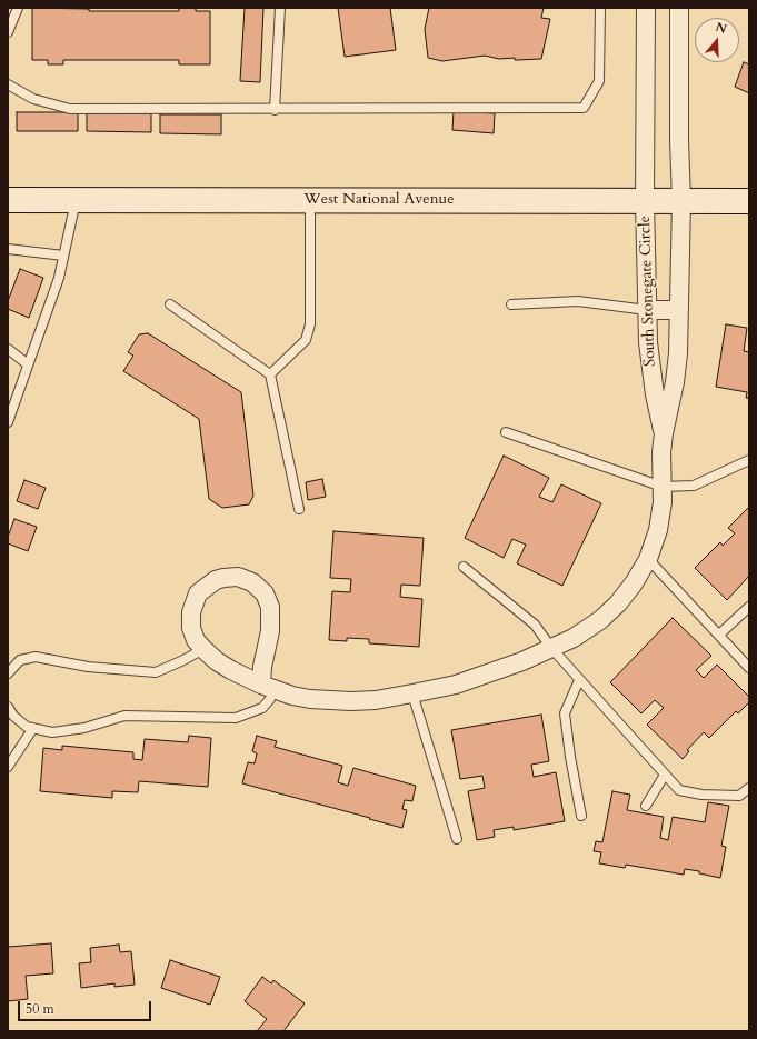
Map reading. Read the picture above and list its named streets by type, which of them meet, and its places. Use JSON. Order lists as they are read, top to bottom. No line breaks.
{"streets":{"main road":["West National Avenue"],"street":["South Stonegate Circle"]},"crossings":[["West National Avenue","South Stonegate Circle"]],"scale_bar":"50 m","north":"top"}
